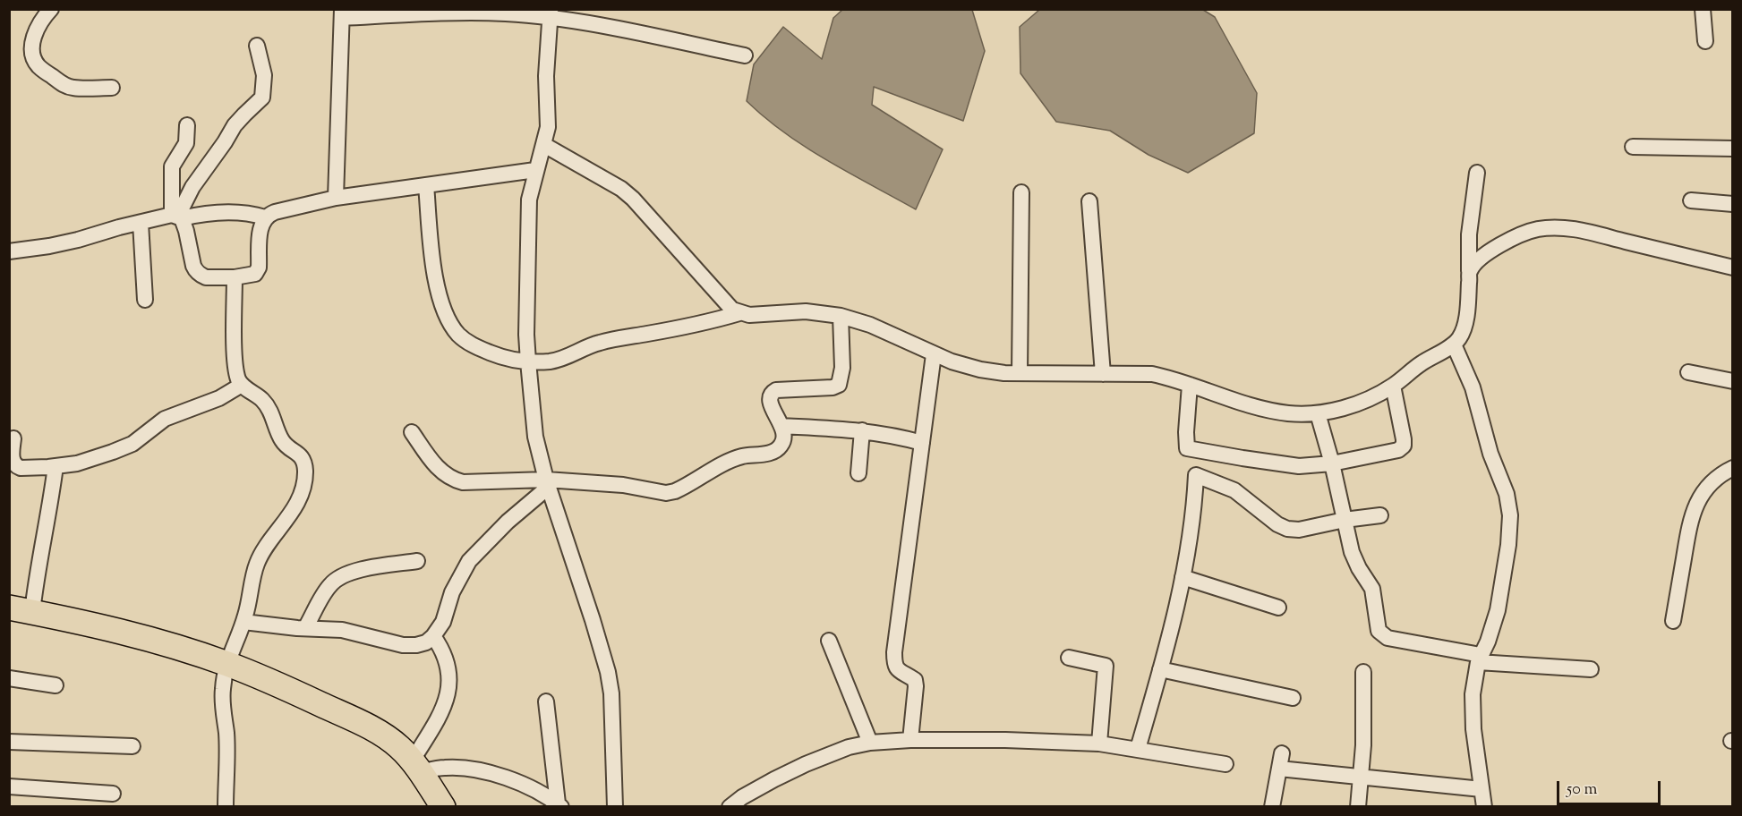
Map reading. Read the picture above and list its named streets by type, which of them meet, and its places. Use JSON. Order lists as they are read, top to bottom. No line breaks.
{"scale_bar":"50 m"}
